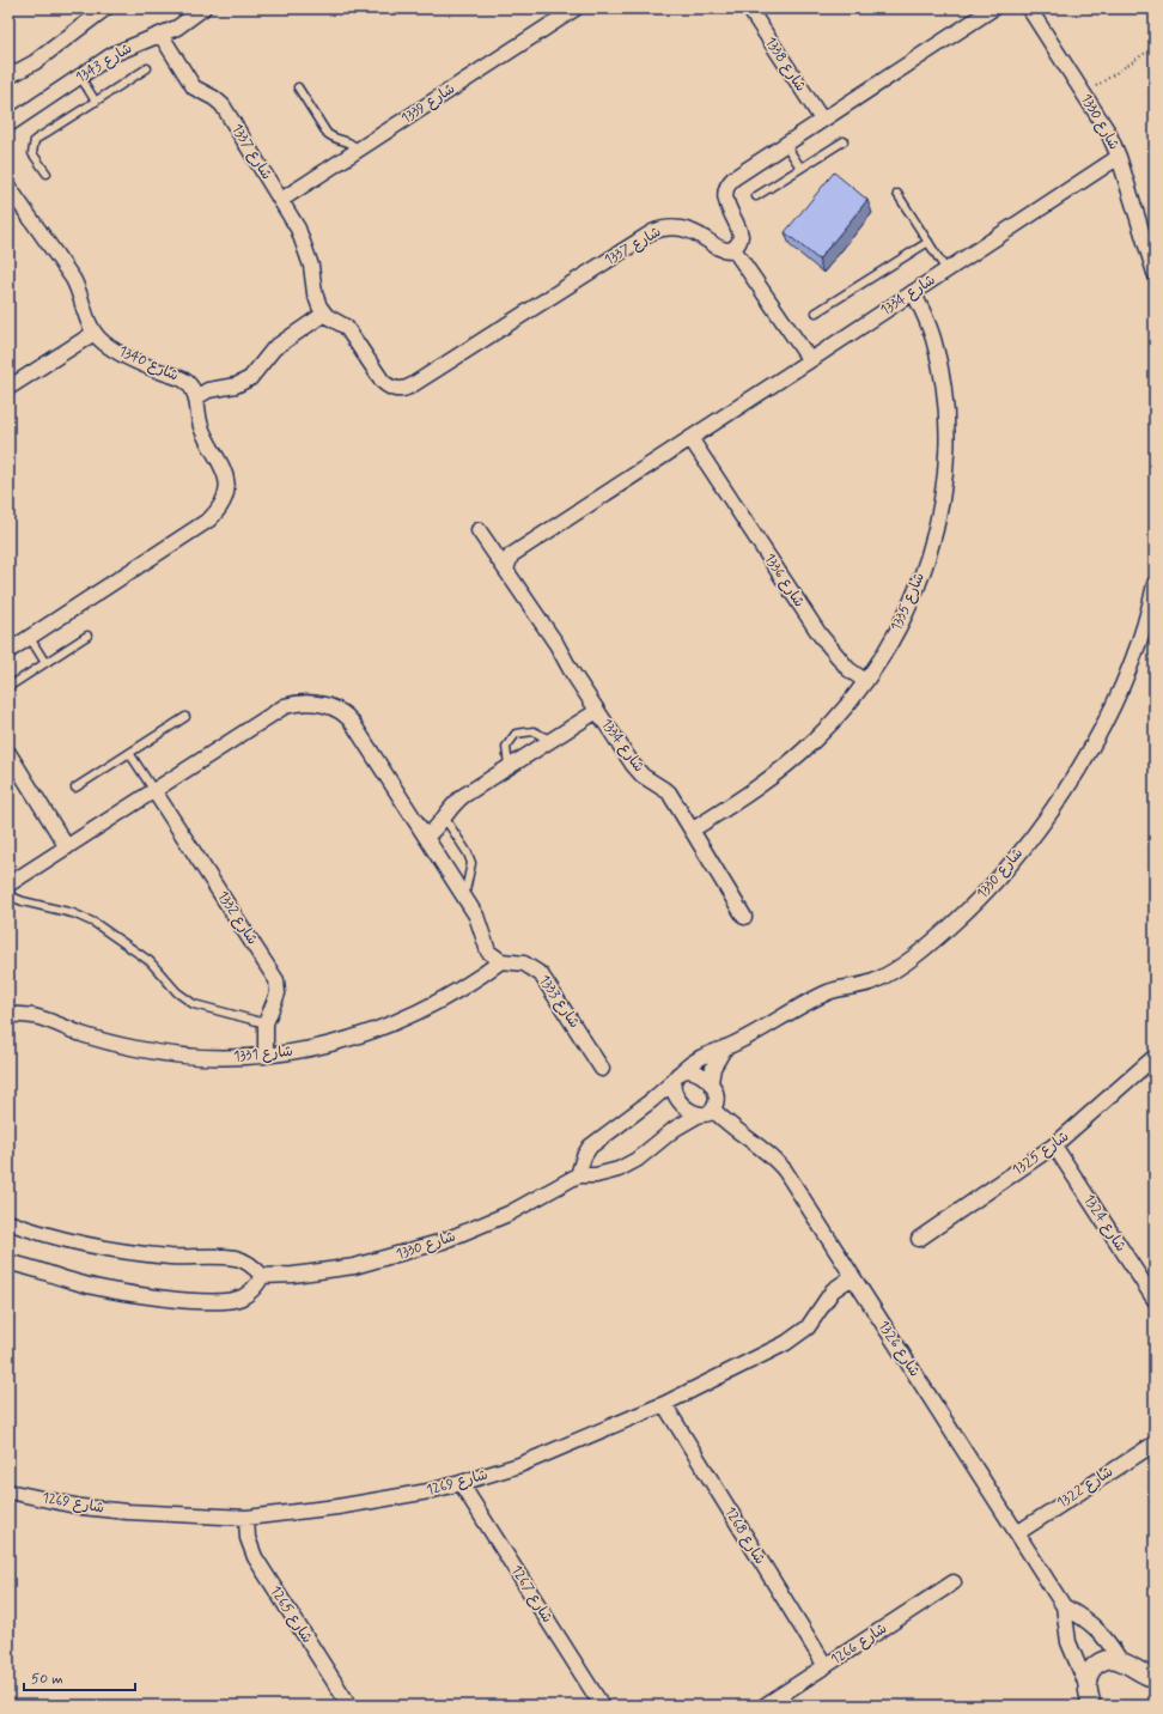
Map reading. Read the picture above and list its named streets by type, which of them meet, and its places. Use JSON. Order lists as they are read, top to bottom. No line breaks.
{"streets":{"street":["شارع 1343","شارع 1338","شارع 1339","شارع 1330","شارع 1337","شارع 1334","شارع 1340","شارع 1336","شارع 1335","شارع 1332","شارع 1333","شارع 1331","شارع 1325","شارع 1324","شارع 1326","شارع 1269","شارع 1322","شارع 1268","شارع 1267","شارع 1265","شارع 1266"]},"crossings":[["شارع 1343","شارع 1337"],["شارع 1339","شارع 1337"],["شارع 1330","شارع 1334"],["شارع 1330","شارع 1326"],["شارع 1334","شارع 1336"],["شارع 1334","شارع 1335"],["شارع 1336","شارع 1335"],["شارع 1332","شارع 1331"],["شارع 1333","شارع 1331"],["شارع 1325","شارع 1324"],["شارع 1326","شارع 1269"],["شارع 1326","شارع 1322"],["شارع 1269","شارع 1268"],["شارع 1269","شارع 1267"],["شارع 1269","شارع 1265"],["شارع 1268","شارع 1266"]],"scale_bar":"50 m"}
